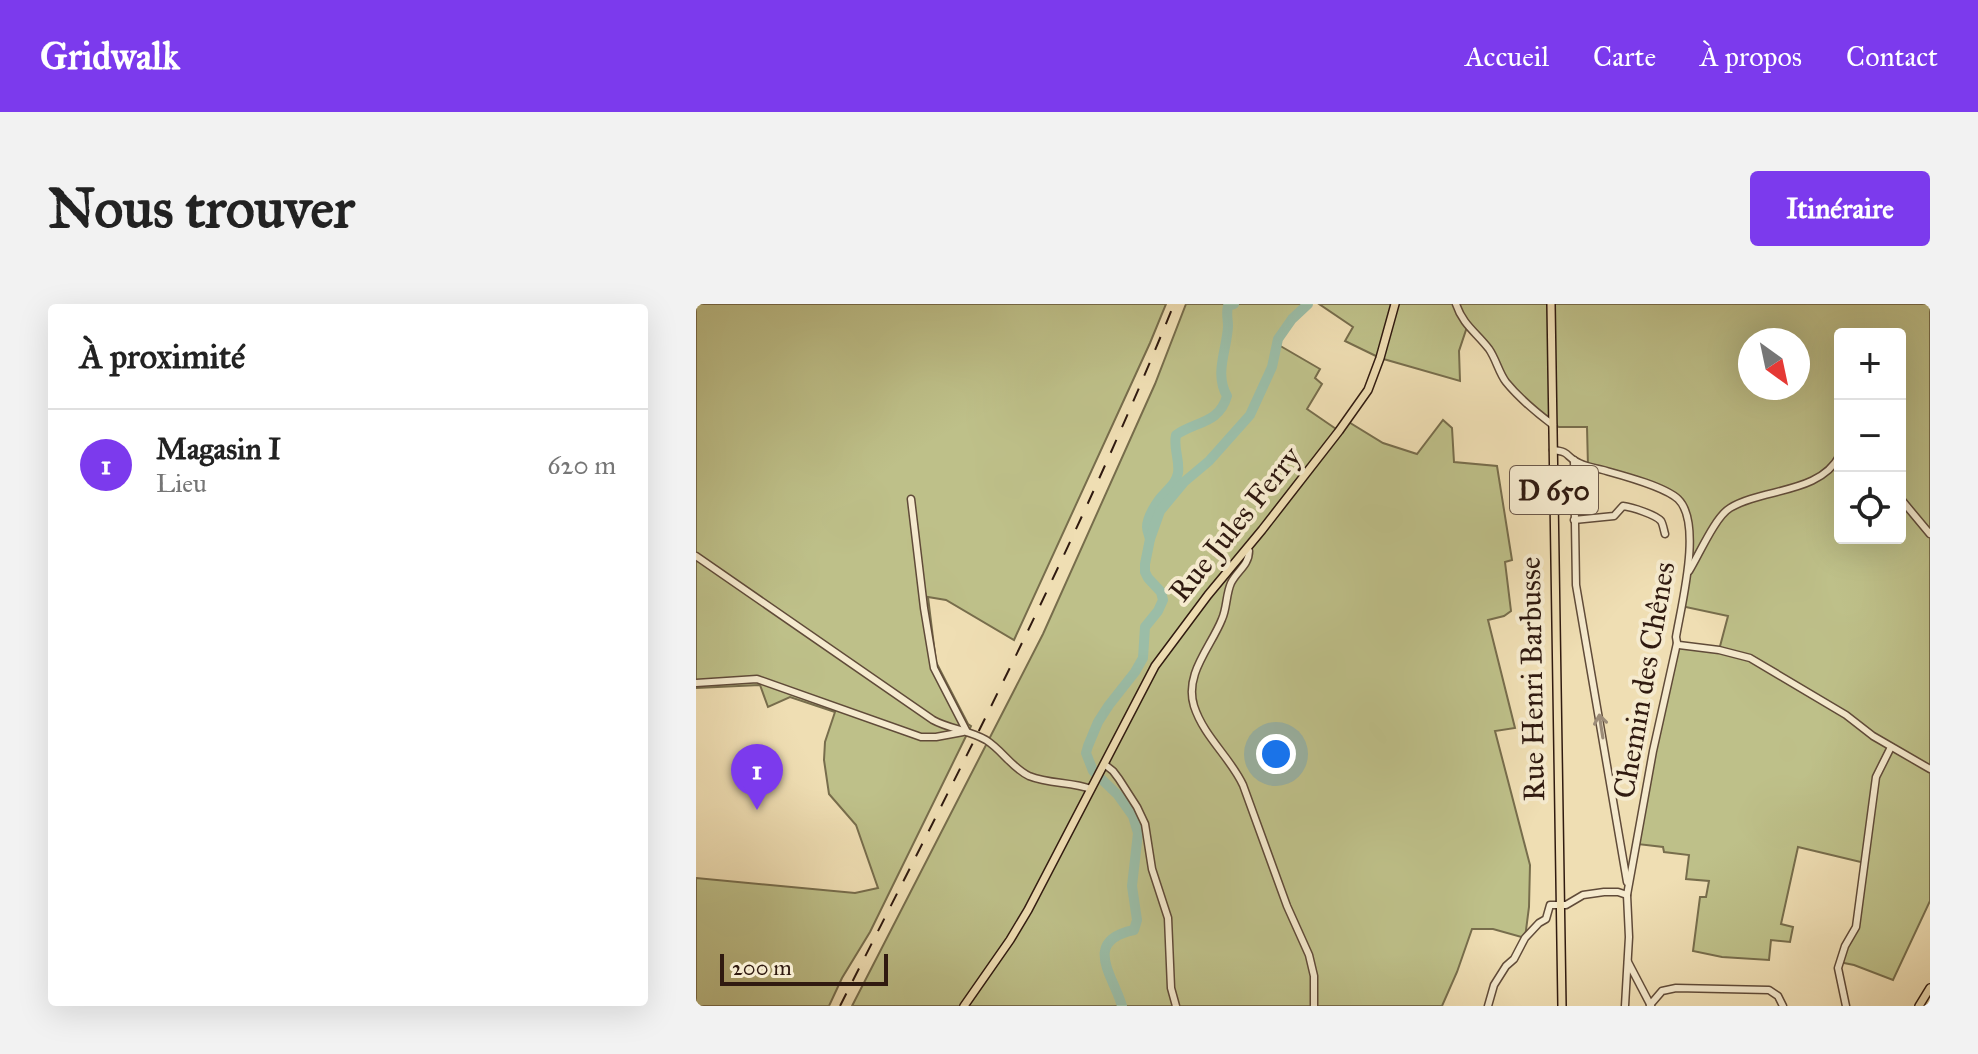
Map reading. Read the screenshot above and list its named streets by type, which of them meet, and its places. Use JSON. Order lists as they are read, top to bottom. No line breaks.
{"streets":{"main road":["D 650","Rue Jules Ferry","Rue Henri Barbusse"],"street":["Chemin des Chênes"]},"crossings":[["Rue Henri Barbusse","Chemin des Chênes"]],"scale_bar":"200 m","north":"bottom right","page":{"header":"Gridwalk","nav":["Accueil","Carte","À propos","Contact"],"buttons":"Itinéraire","title":"Nous trouver","heading":"À proximité","map_buttons":["+","−"],"list":[{"mark":"1","name":"Magasin I","note":"Lieu","value":"620 m"}],"pins":"1","scale":"200 m"}}
